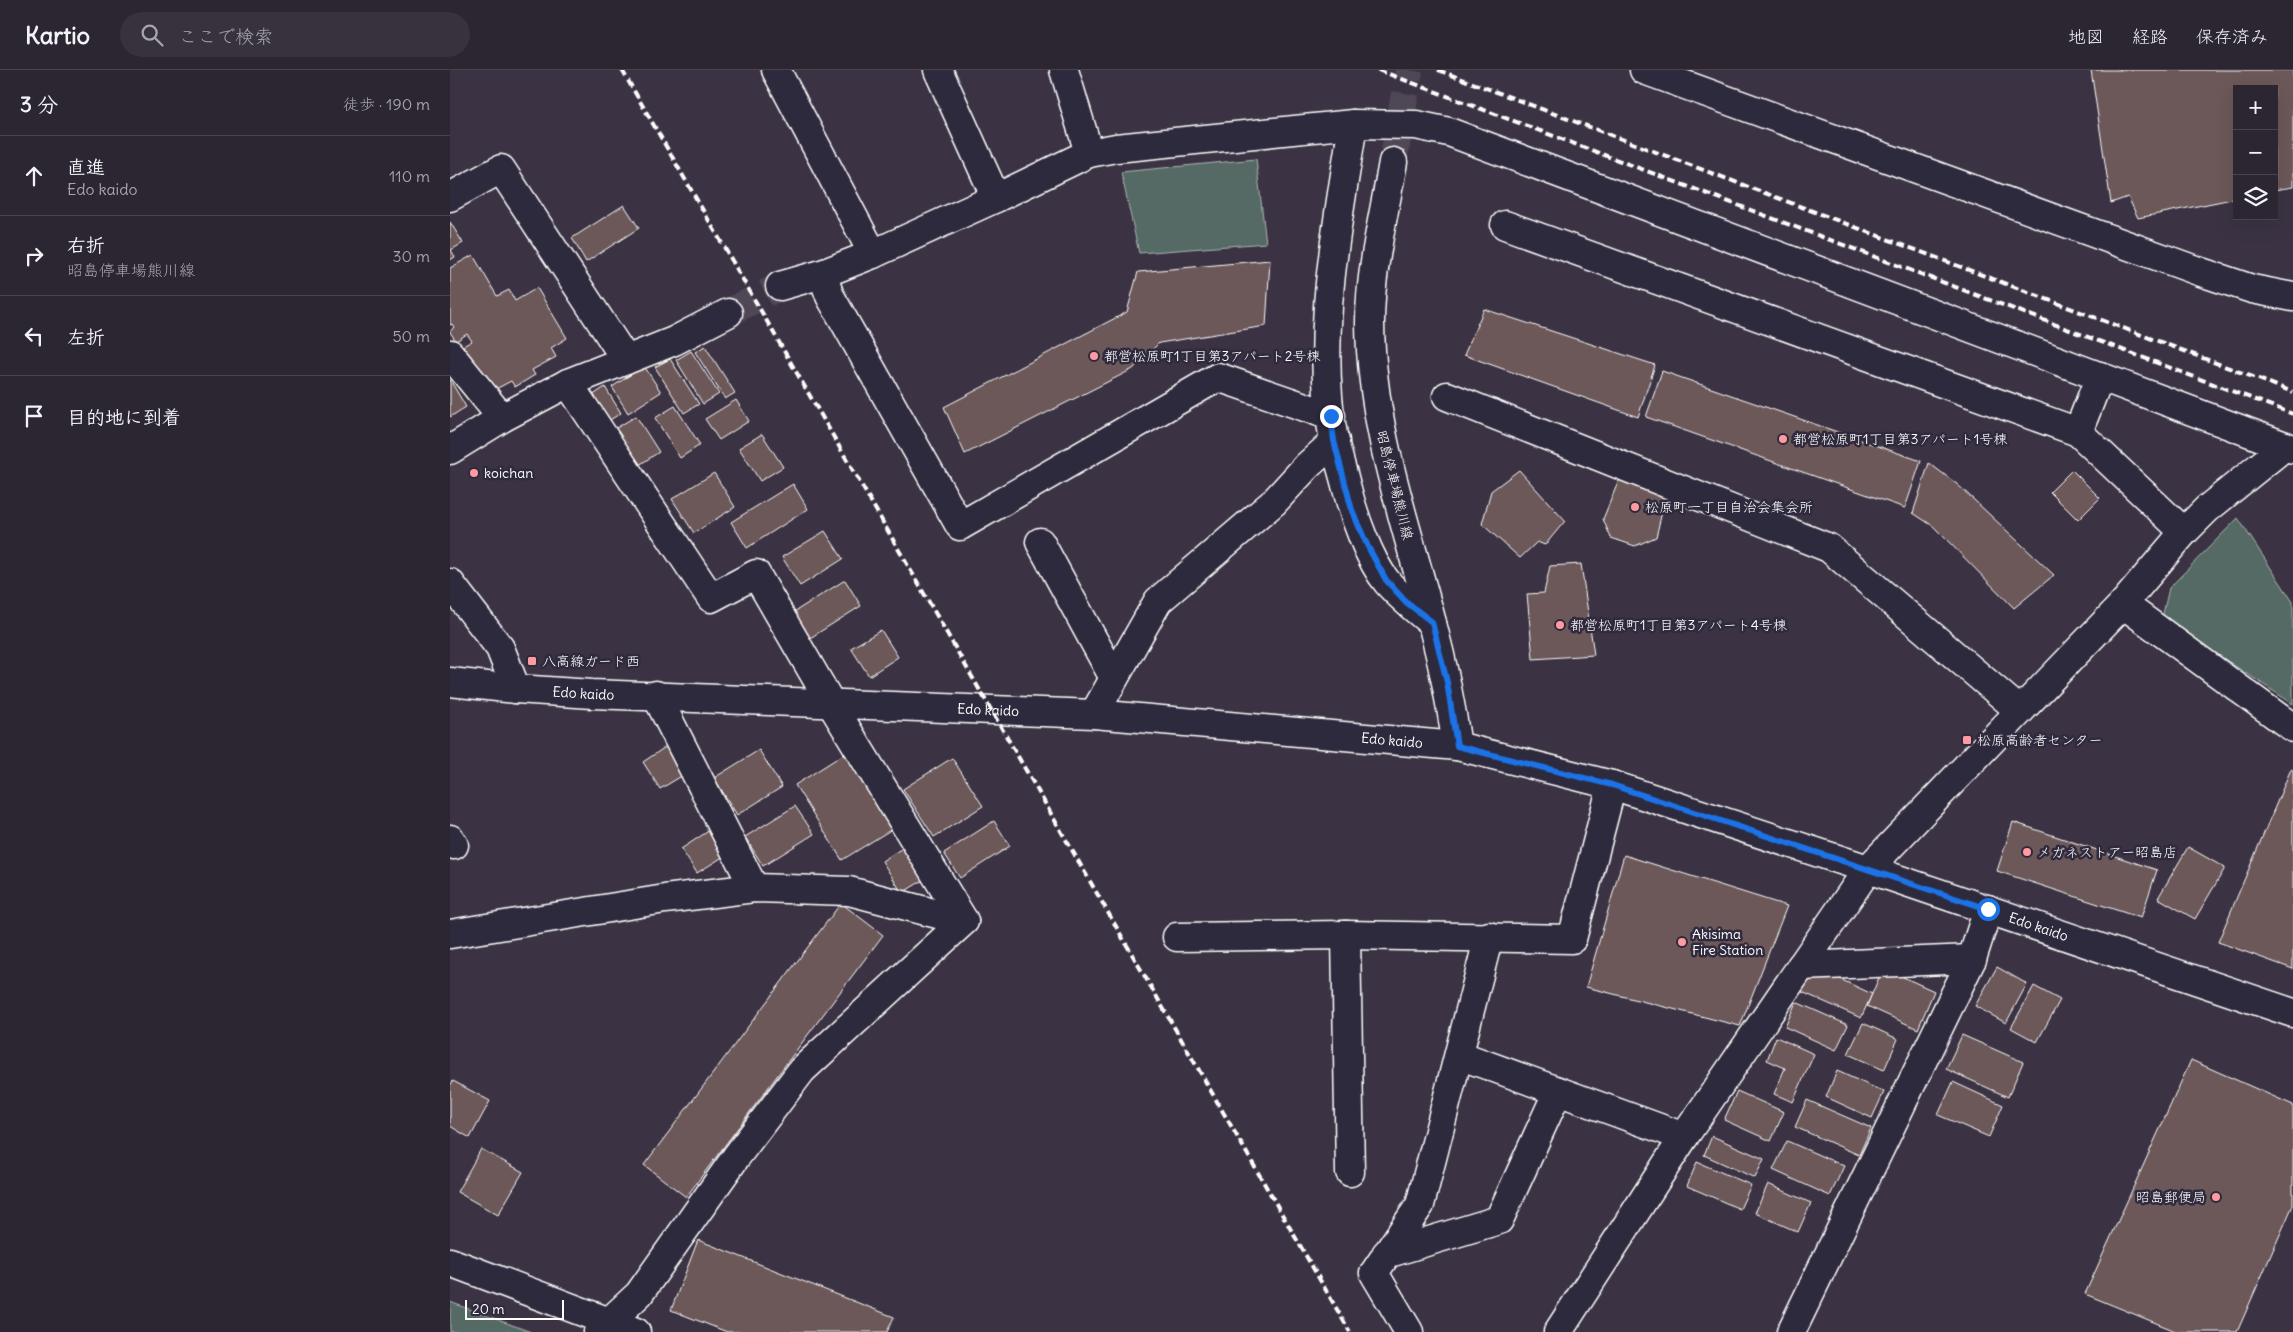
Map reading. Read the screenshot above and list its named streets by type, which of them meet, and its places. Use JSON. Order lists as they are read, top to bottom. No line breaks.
{"streets":{"street":["昭島停車場熊川線","Edo kaido"]},"crossings":[["昭島停車場熊川線","Edo kaido"]],"places":{"other":["都営松原町1丁目第3アパート2号棟","都営松原町1丁目第3アパート1号棟","koichan","松原町一丁目自治会集会所","都営松原町1丁目第3アパート4号棟","メガネストアー昭島店","Akisima Fire Station","昭島郵便局"],"transit":["八高線ガード西","松原高齢者センター"]},"scale_bar":"20 m","page":{"header":"Kartio","search":"ここで検索","nav":["地図","経路","保存済み"],"heading":["3 分","徒歩 · 190 m"],"map_buttons":["+","−"],"list":[["直進","Edo kaido","110 m"],["右折","昭島停車場熊川線","30 m"],["左折","50 m"],"目的地に到着"],"scale":"20 m"}}
